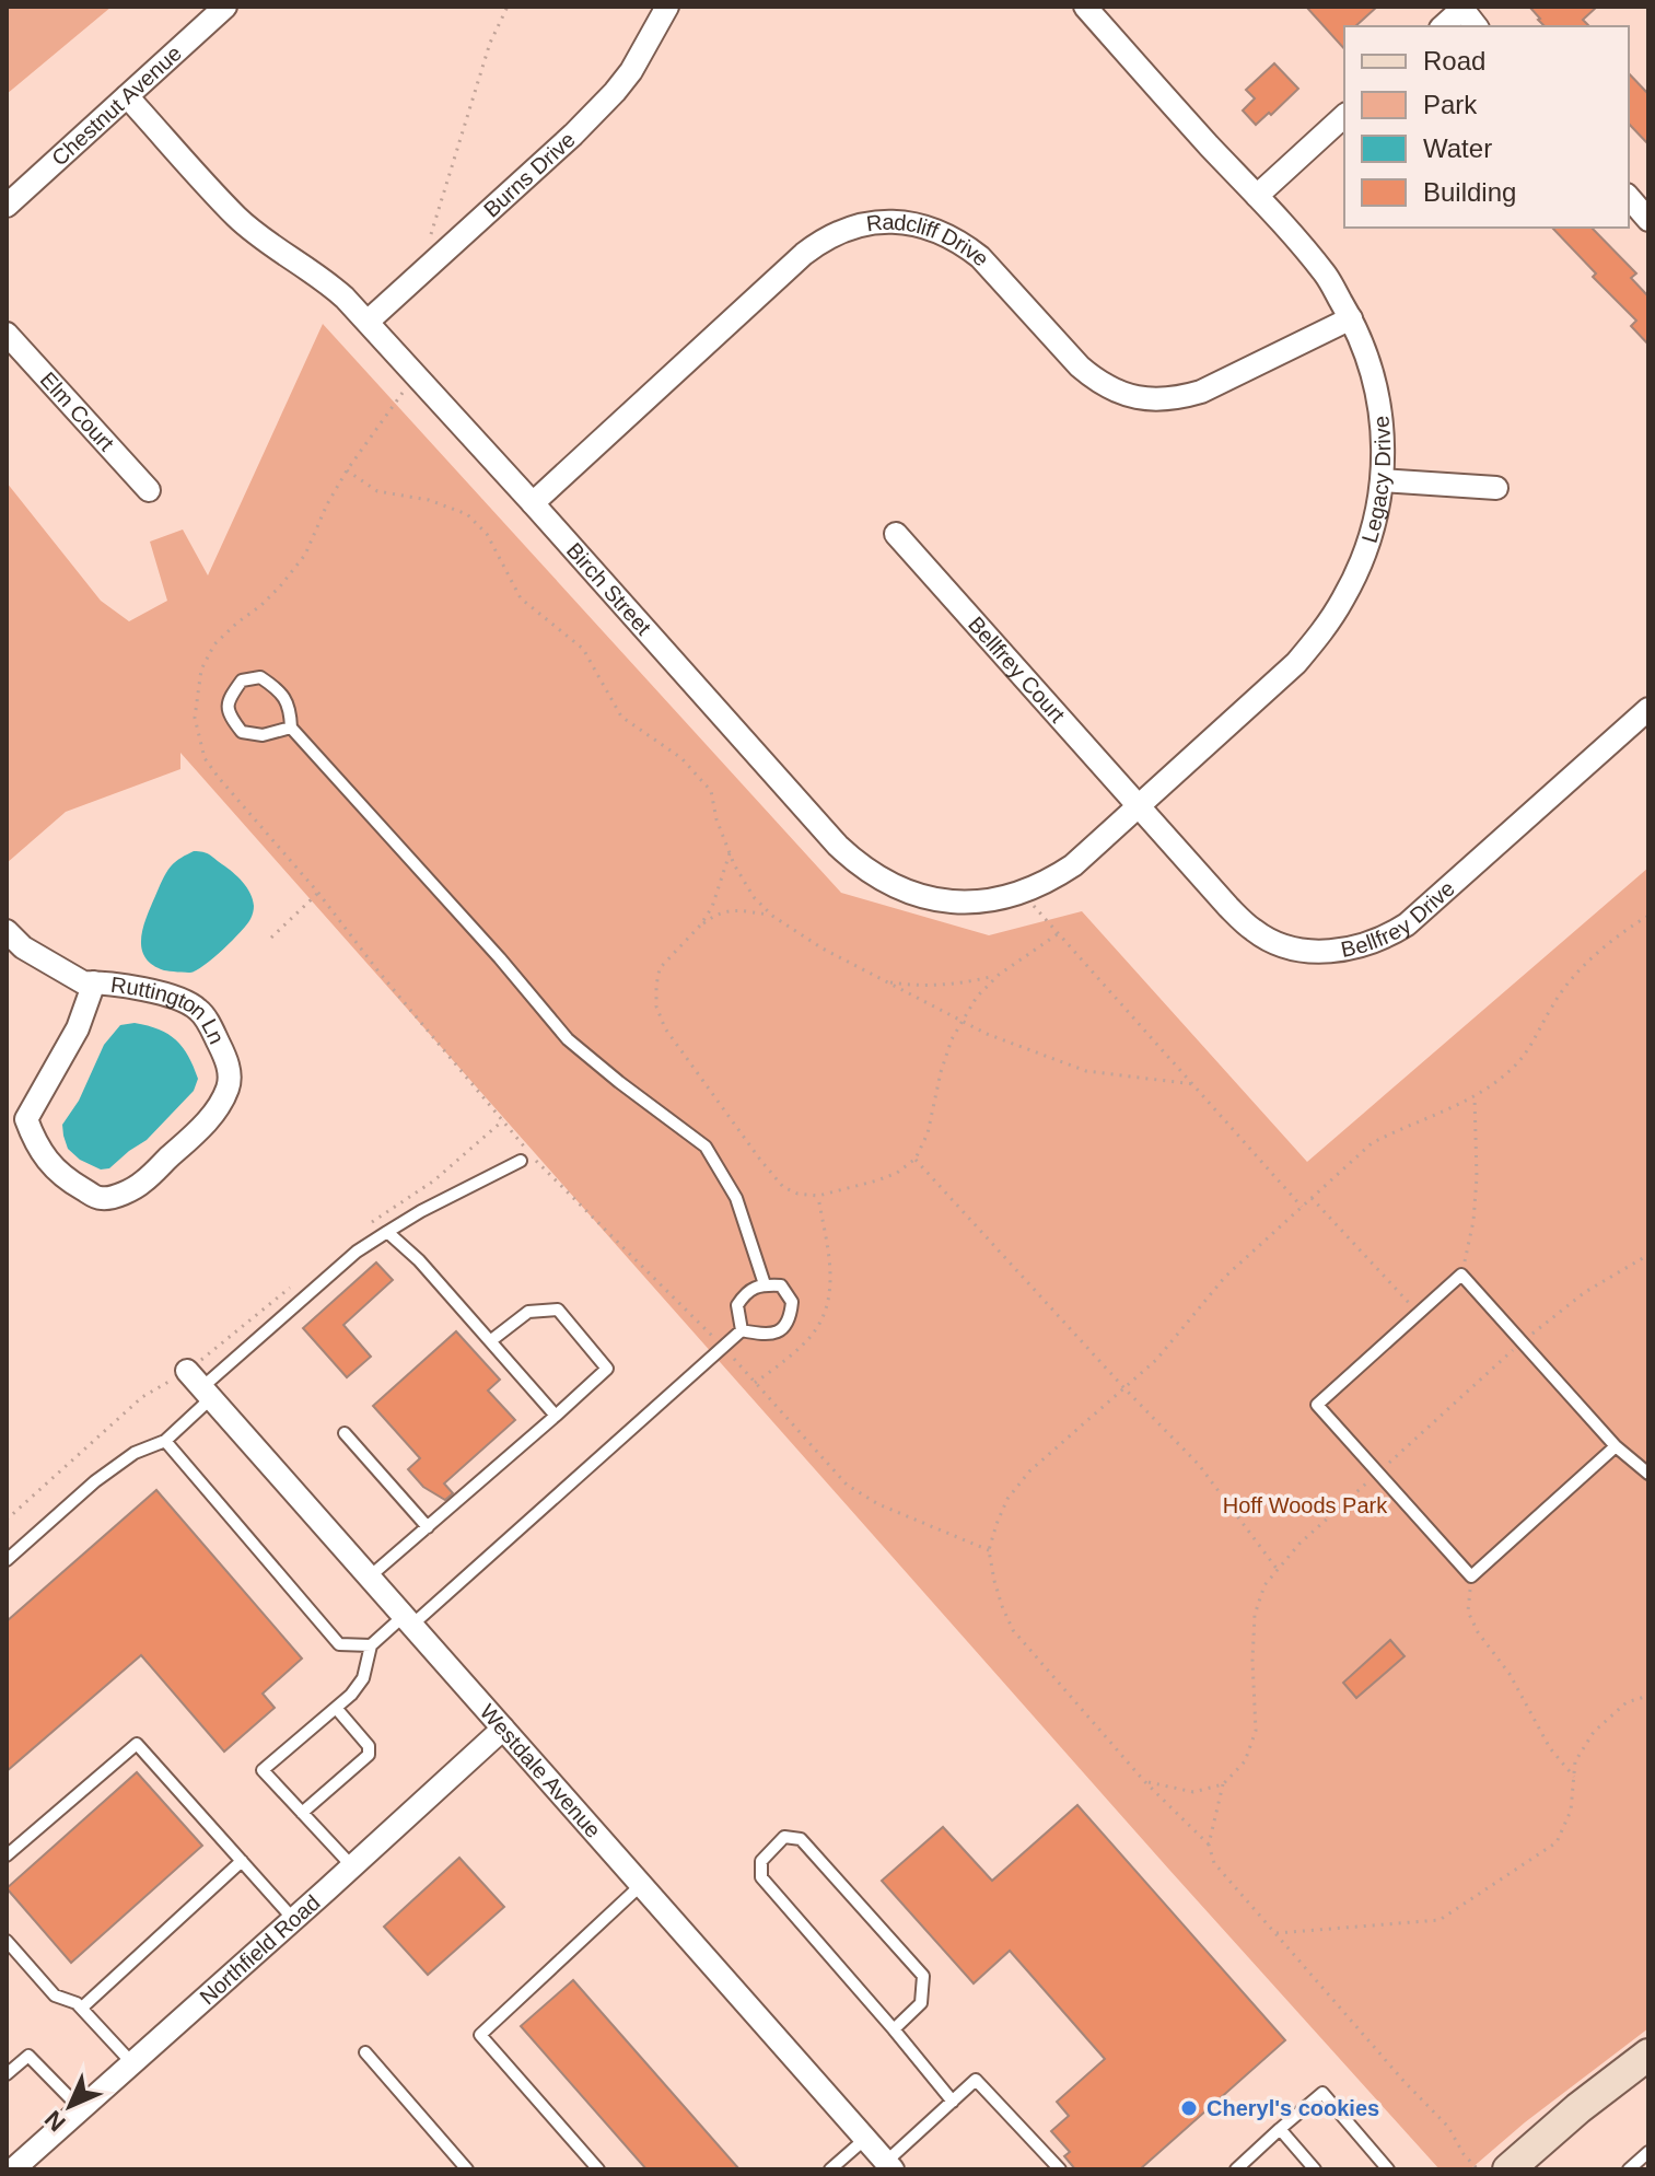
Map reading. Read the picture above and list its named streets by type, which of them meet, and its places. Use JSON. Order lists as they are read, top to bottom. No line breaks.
{"streets":{"street":["Chestnut Avenue","Burns Drive","Radcliff Drive","Elm Court","Legacy Drive","Birch Street","Bellfrey Court","Bellfrey Drive","Ruttington Ln","Westdale Avenue","Northfield Road"]},"crossings":[["Chestnut Avenue","Birch Street"],["Burns Drive","Birch Street"],["Radcliff Drive","Legacy Drive"],["Radcliff Drive","Birch Street"],["Legacy Drive","Birch Street"],["Legacy Drive","Bellfrey Court"],["Legacy Drive","Bellfrey Drive"],["Birch Street","Bellfrey Court"],["Birch Street","Bellfrey Drive"],["Bellfrey Court","Bellfrey Drive"],["Westdale Avenue","Northfield Road"]],"parks":["Hoff Woods Park"],"places":["Cheryl's cookies"],"legend":["Road","Park","Water","Building"],"north":"bottom left"}
